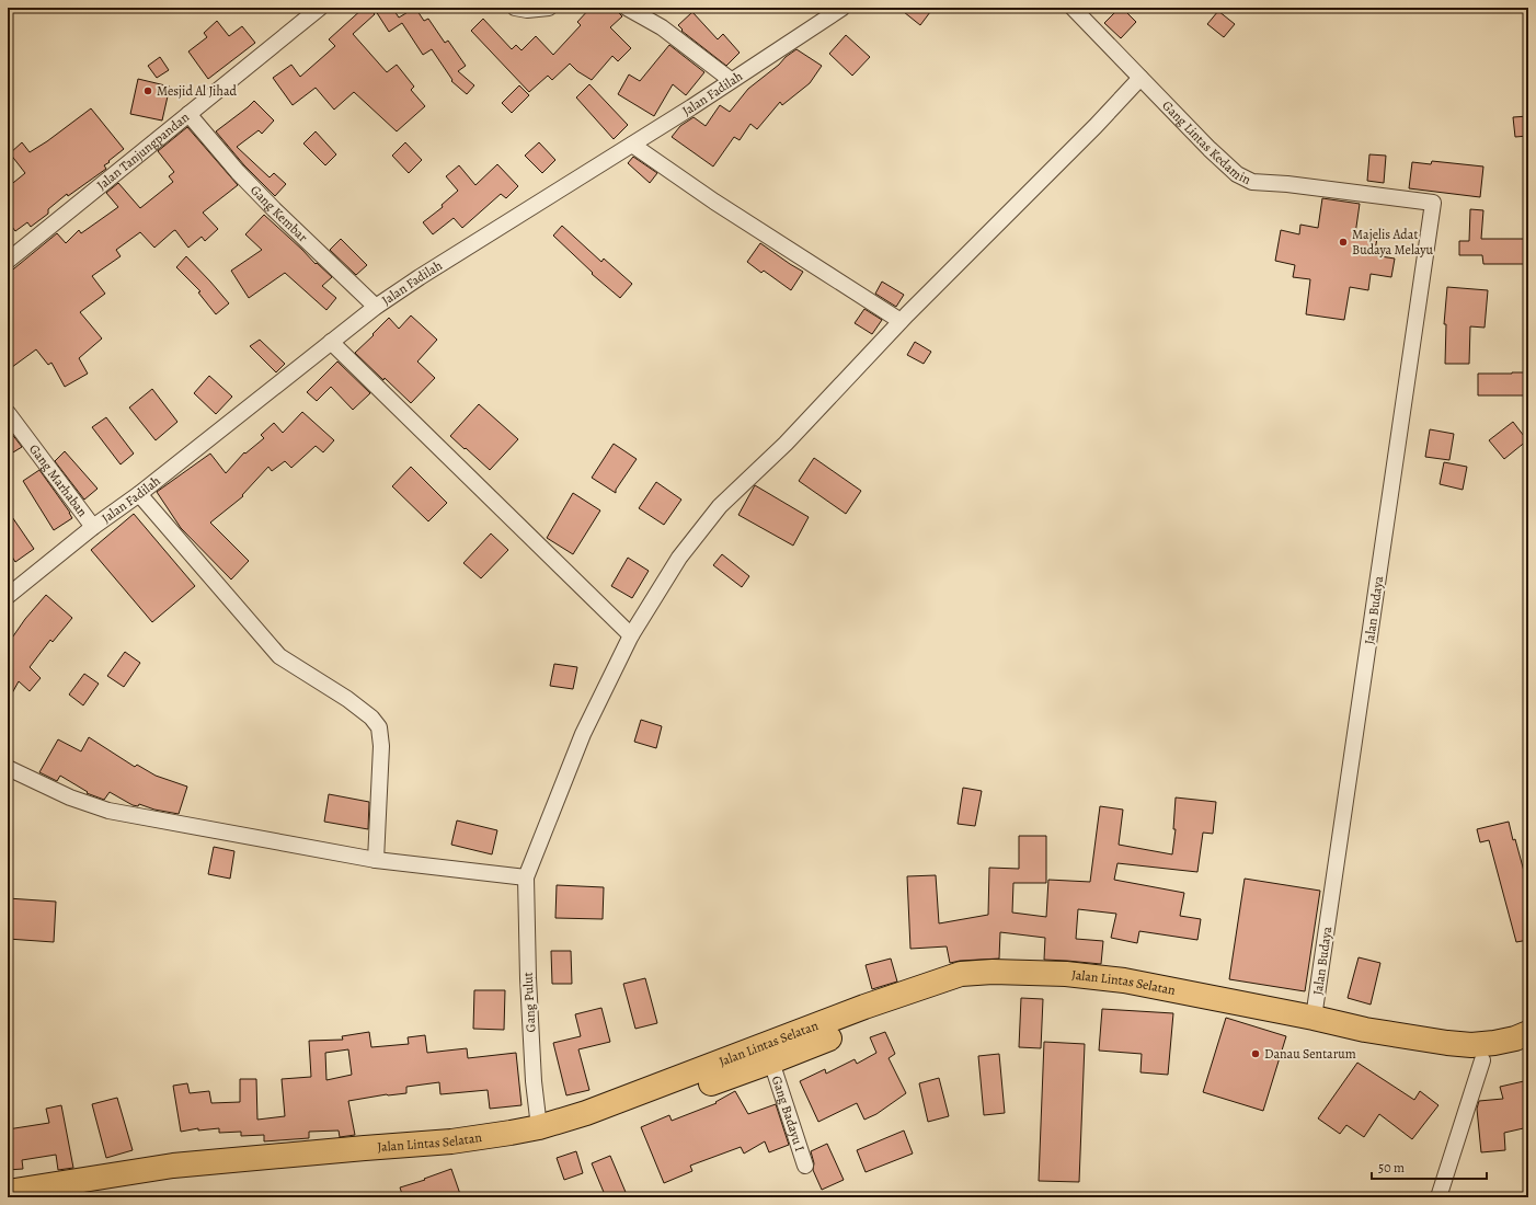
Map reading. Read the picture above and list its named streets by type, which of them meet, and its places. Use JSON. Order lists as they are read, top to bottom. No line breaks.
{"streets":{"highway":["Jalan Lintas Selatan"],"street":["Jalan Fadilah","Gang Lintas Kedamin","Jalan Tanjungpandan","Gang Kembar","Gang Marhaban","Jalan Budaya","Gang Pulut","Gang Badayu I"]},"crossings":[["Jalan Fadilah","Gang Kembar"],["Jalan Fadilah","Gang Marhaban"],["Gang Lintas Kedamin","Jalan Budaya"],["Jalan Tanjungpandan","Gang Kembar"],["Jalan Budaya","Jalan Lintas Selatan"],["Jalan Lintas Selatan","Gang Pulut"],["Jalan Lintas Selatan","Gang Badayu I"]],"places":["Mesjid Al Jihad","Majelis Adat Budaya Melayu","Danau Sentarum"],"scale_bar":"50 m"}
